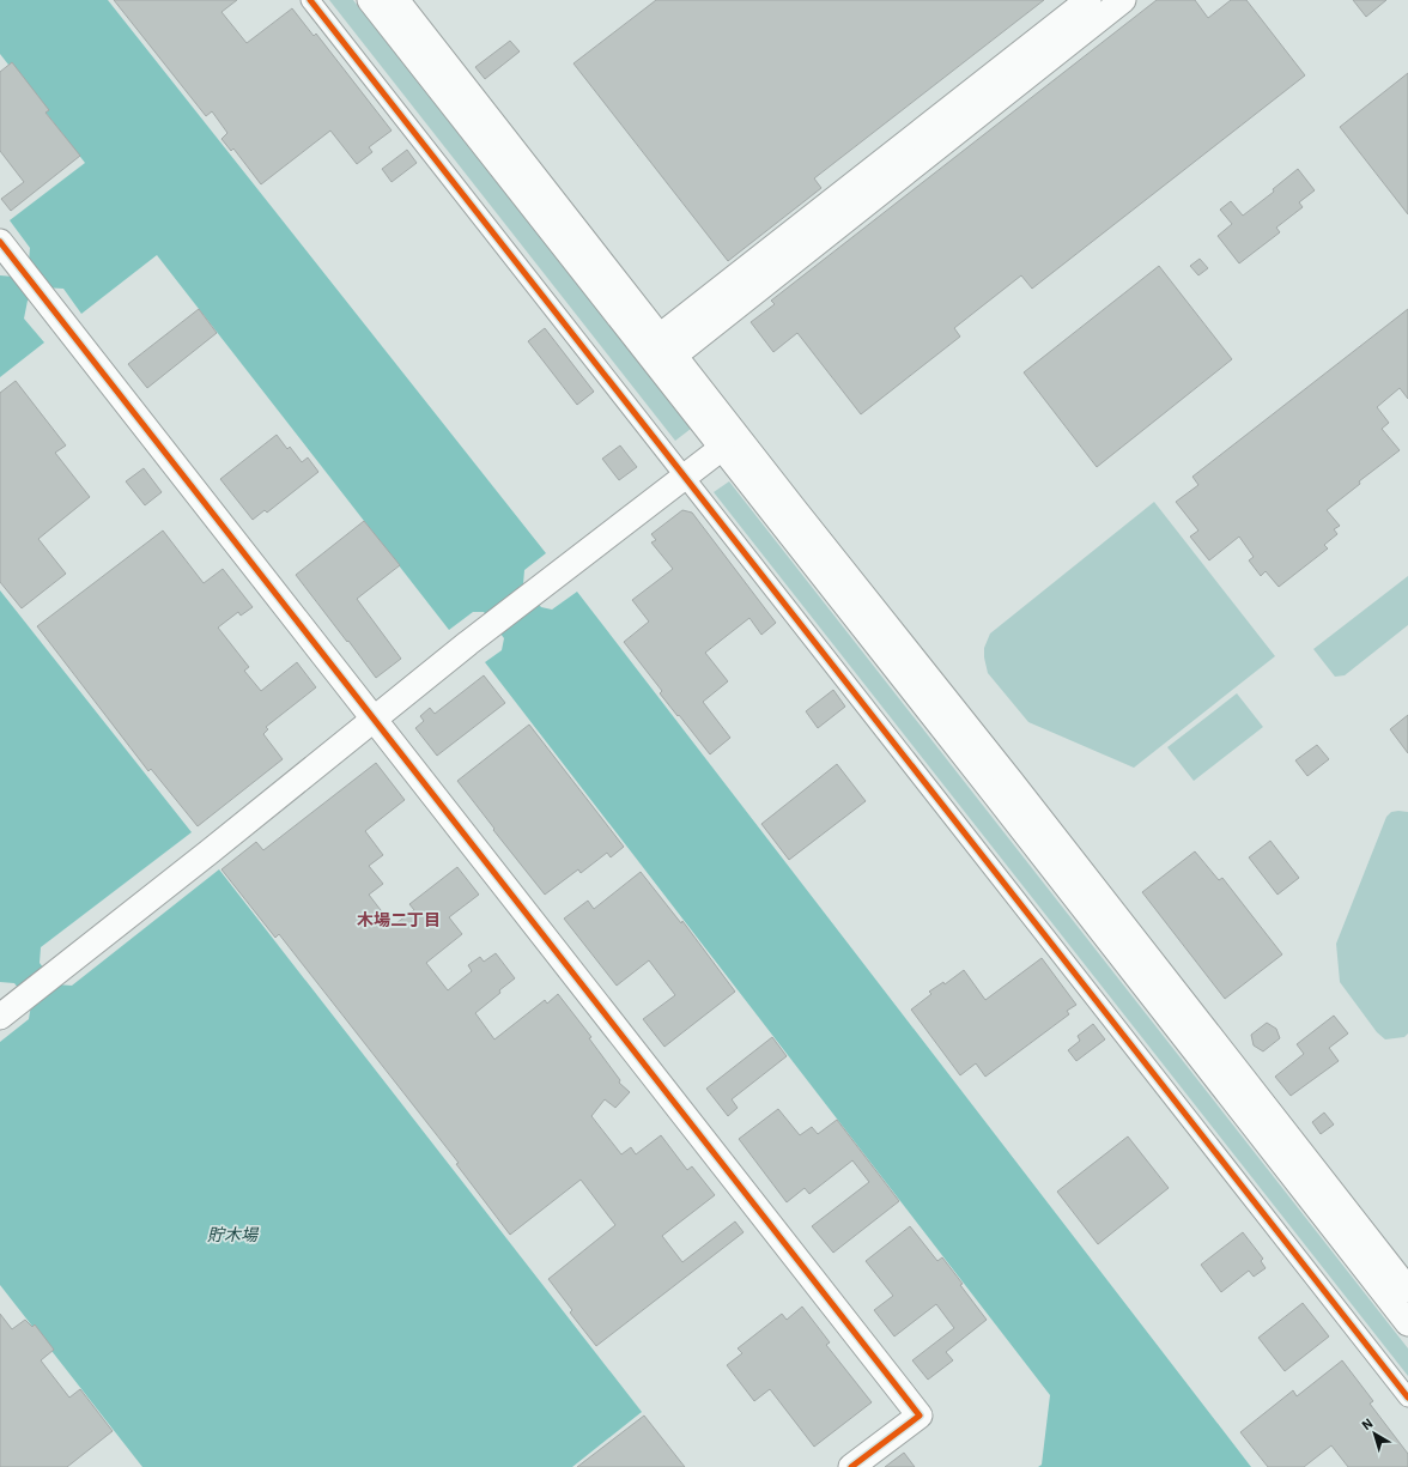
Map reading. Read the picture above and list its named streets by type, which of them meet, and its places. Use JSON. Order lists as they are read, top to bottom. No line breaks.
{"districts":["木場二丁目"],"water":["貯木場"],"north":"top left"}
